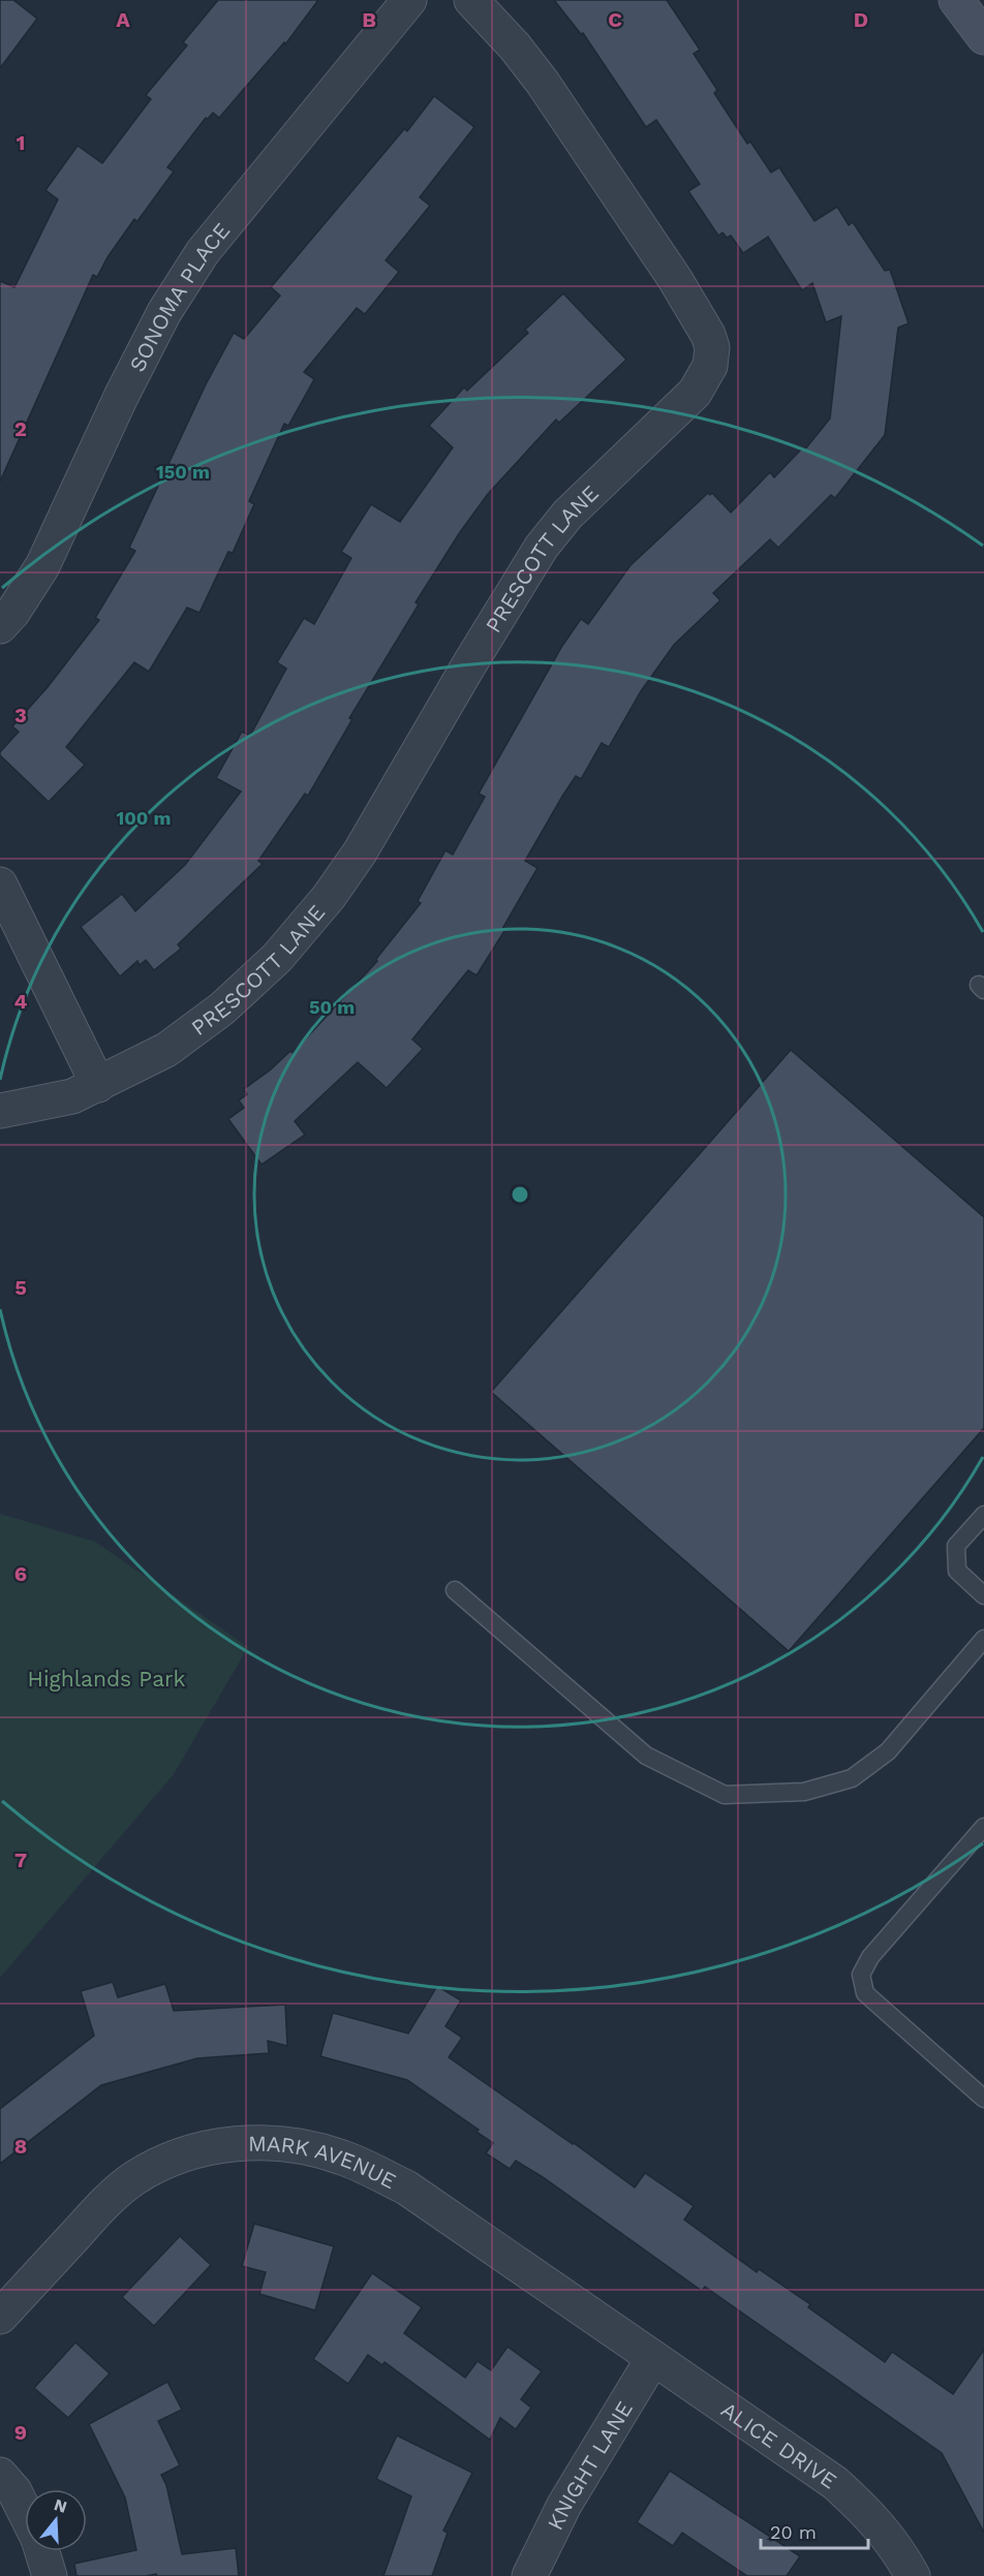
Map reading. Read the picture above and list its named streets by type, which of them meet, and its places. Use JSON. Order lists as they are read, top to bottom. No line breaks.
{"streets":{"street":["SONOMA PLACE","PRESCOTT LANE","MARK AVENUE","ALICE DRIVE","KNIGHT LANE"]},"crossings":[["MARK AVENUE","ALICE DRIVE"],["MARK AVENUE","KNIGHT LANE"],["ALICE DRIVE","KNIGHT LANE"]],"parks":["Highlands Park"],"scale_bar":"20 m","north":"top","grid":{"columns":["A","B","C","D"],"rows":["1","2","3","4","5","6","7","8","9"]},"rings":["150 m","100 m","50 m"]}
